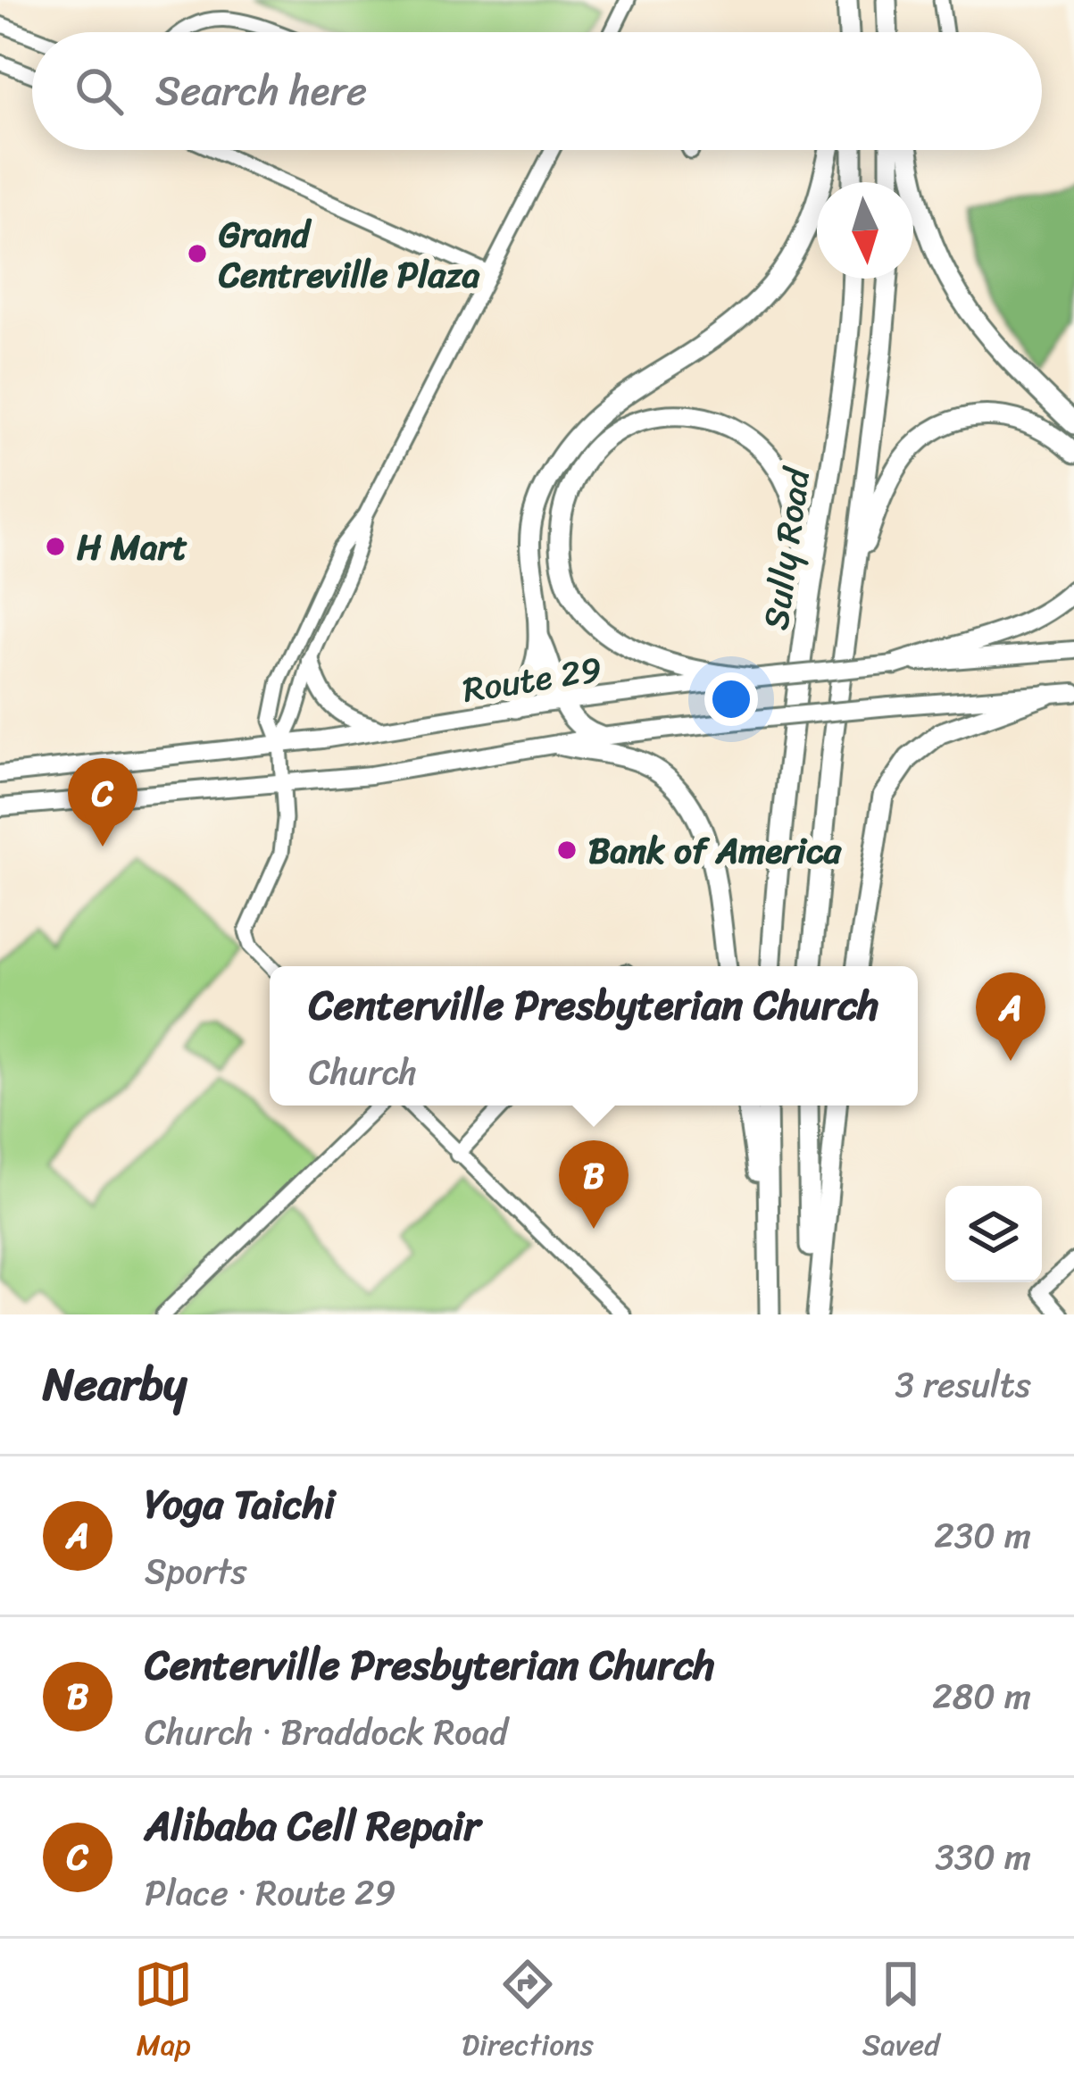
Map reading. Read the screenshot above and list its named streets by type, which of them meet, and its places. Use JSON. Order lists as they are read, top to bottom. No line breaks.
{"streets":{"highway":["Sully Road"],"main road":["Route 29"]},"places":["Grand Centreville Plaza","H Mart","Bank of America"],"north":"bottom","page":{"search":"Search here","pins":["C","A","B"],"popup":["Centerville Presbyterian Church","Church"],"heading":["Nearby","3 results"],"list":[{"mark":"A","name":"Yoga Taichi","note":"Sports","value":"230 m"},{"mark":"B","name":"Centerville Presbyterian Church","note":"Church · Braddock Road","value":"280 m"},{"mark":"C","name":"Alibaba Cell Repair","note":"Place · Route 29","value":"330 m"}],"nav":["Map","Directions","Saved"]}}
